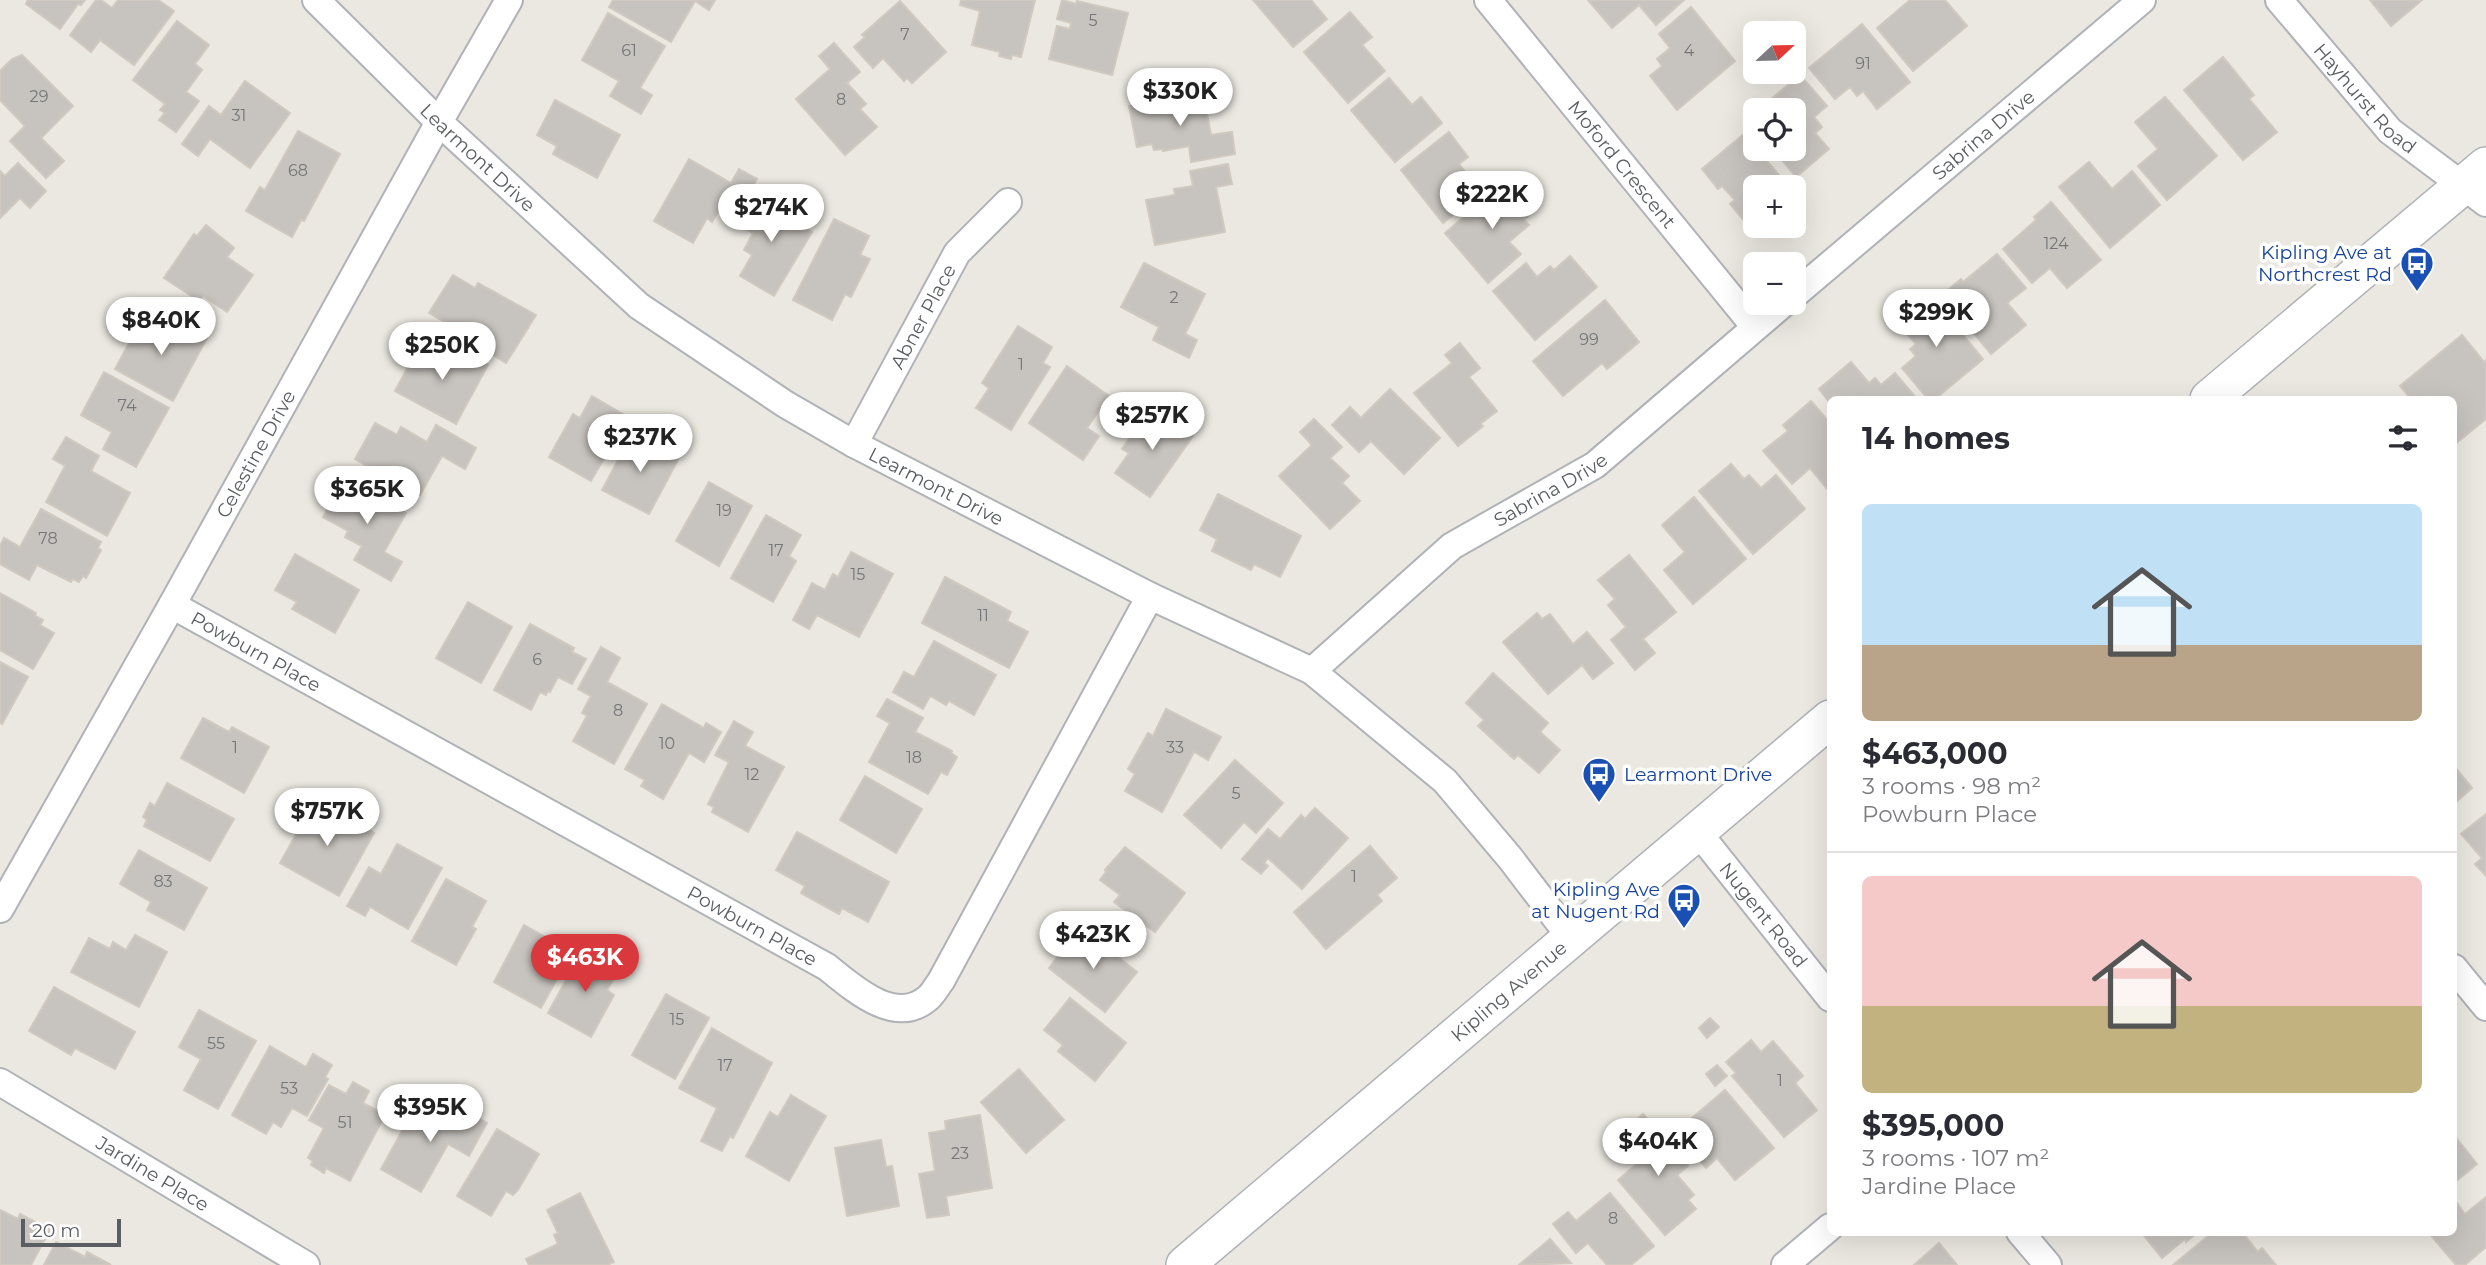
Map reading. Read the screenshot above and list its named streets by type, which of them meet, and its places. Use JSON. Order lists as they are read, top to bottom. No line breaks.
{"streets":{"main road":["Kipling Avenue"],"street":["Hayhurst Road","Sabrina Drive","Learmont Drive","Moford Crescent","Abner Place","Celestine Drive","Powburn Place","Nugent Road","Jardine Place"]},"crossings":[["Sabrina Drive","Learmont Drive"],["Sabrina Drive","Moford Crescent"],["Learmont Drive","Abner Place"],["Learmont Drive","Celestine Drive"],["Learmont Drive","Powburn Place"],["Learmont Drive","Kipling Avenue"],["Celestine Drive","Powburn Place"],["Nugent Road","Kipling Avenue"]],"places":{"bus stop":["Kipling Ave at Northcrest Rd","Learmont Drive","Kipling Ave at Nugent Rd"]},"house_numbers":["5","7","61","4","91","29","8","31","68","124","2","99","1","74","19","78","17","15","11","6","8","10","1","33","18","12","5","1","83","15","55","17","1","53","51","23","8"],"scale_bar":"20 m","north":"right","page":{"map_buttons":["+","−"],"price":["$330K","$222K","$274K","$299K","$840K","$250K","$257K","$237K","$365K","$757K","$423K","$463K","$395K","$404K"],"heading":"14 homes","list":[{"name":"$463,000","note":"3 rooms · 98 m² · Powburn Place"},{"name":"$395,000","note":"3 rooms · 107 m² · Jardine Place"}],"scale":"20 m"}}
